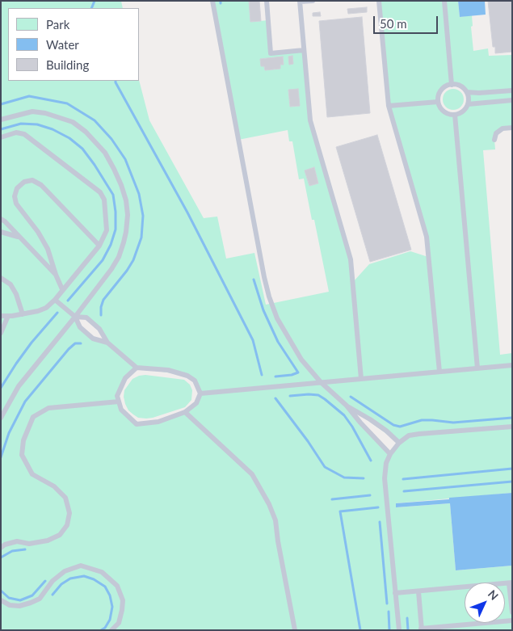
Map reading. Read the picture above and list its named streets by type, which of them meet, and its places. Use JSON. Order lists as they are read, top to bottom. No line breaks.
{"legend":["Park","Water","Building"],"scale_bar":"50 m","north":"top right"}
